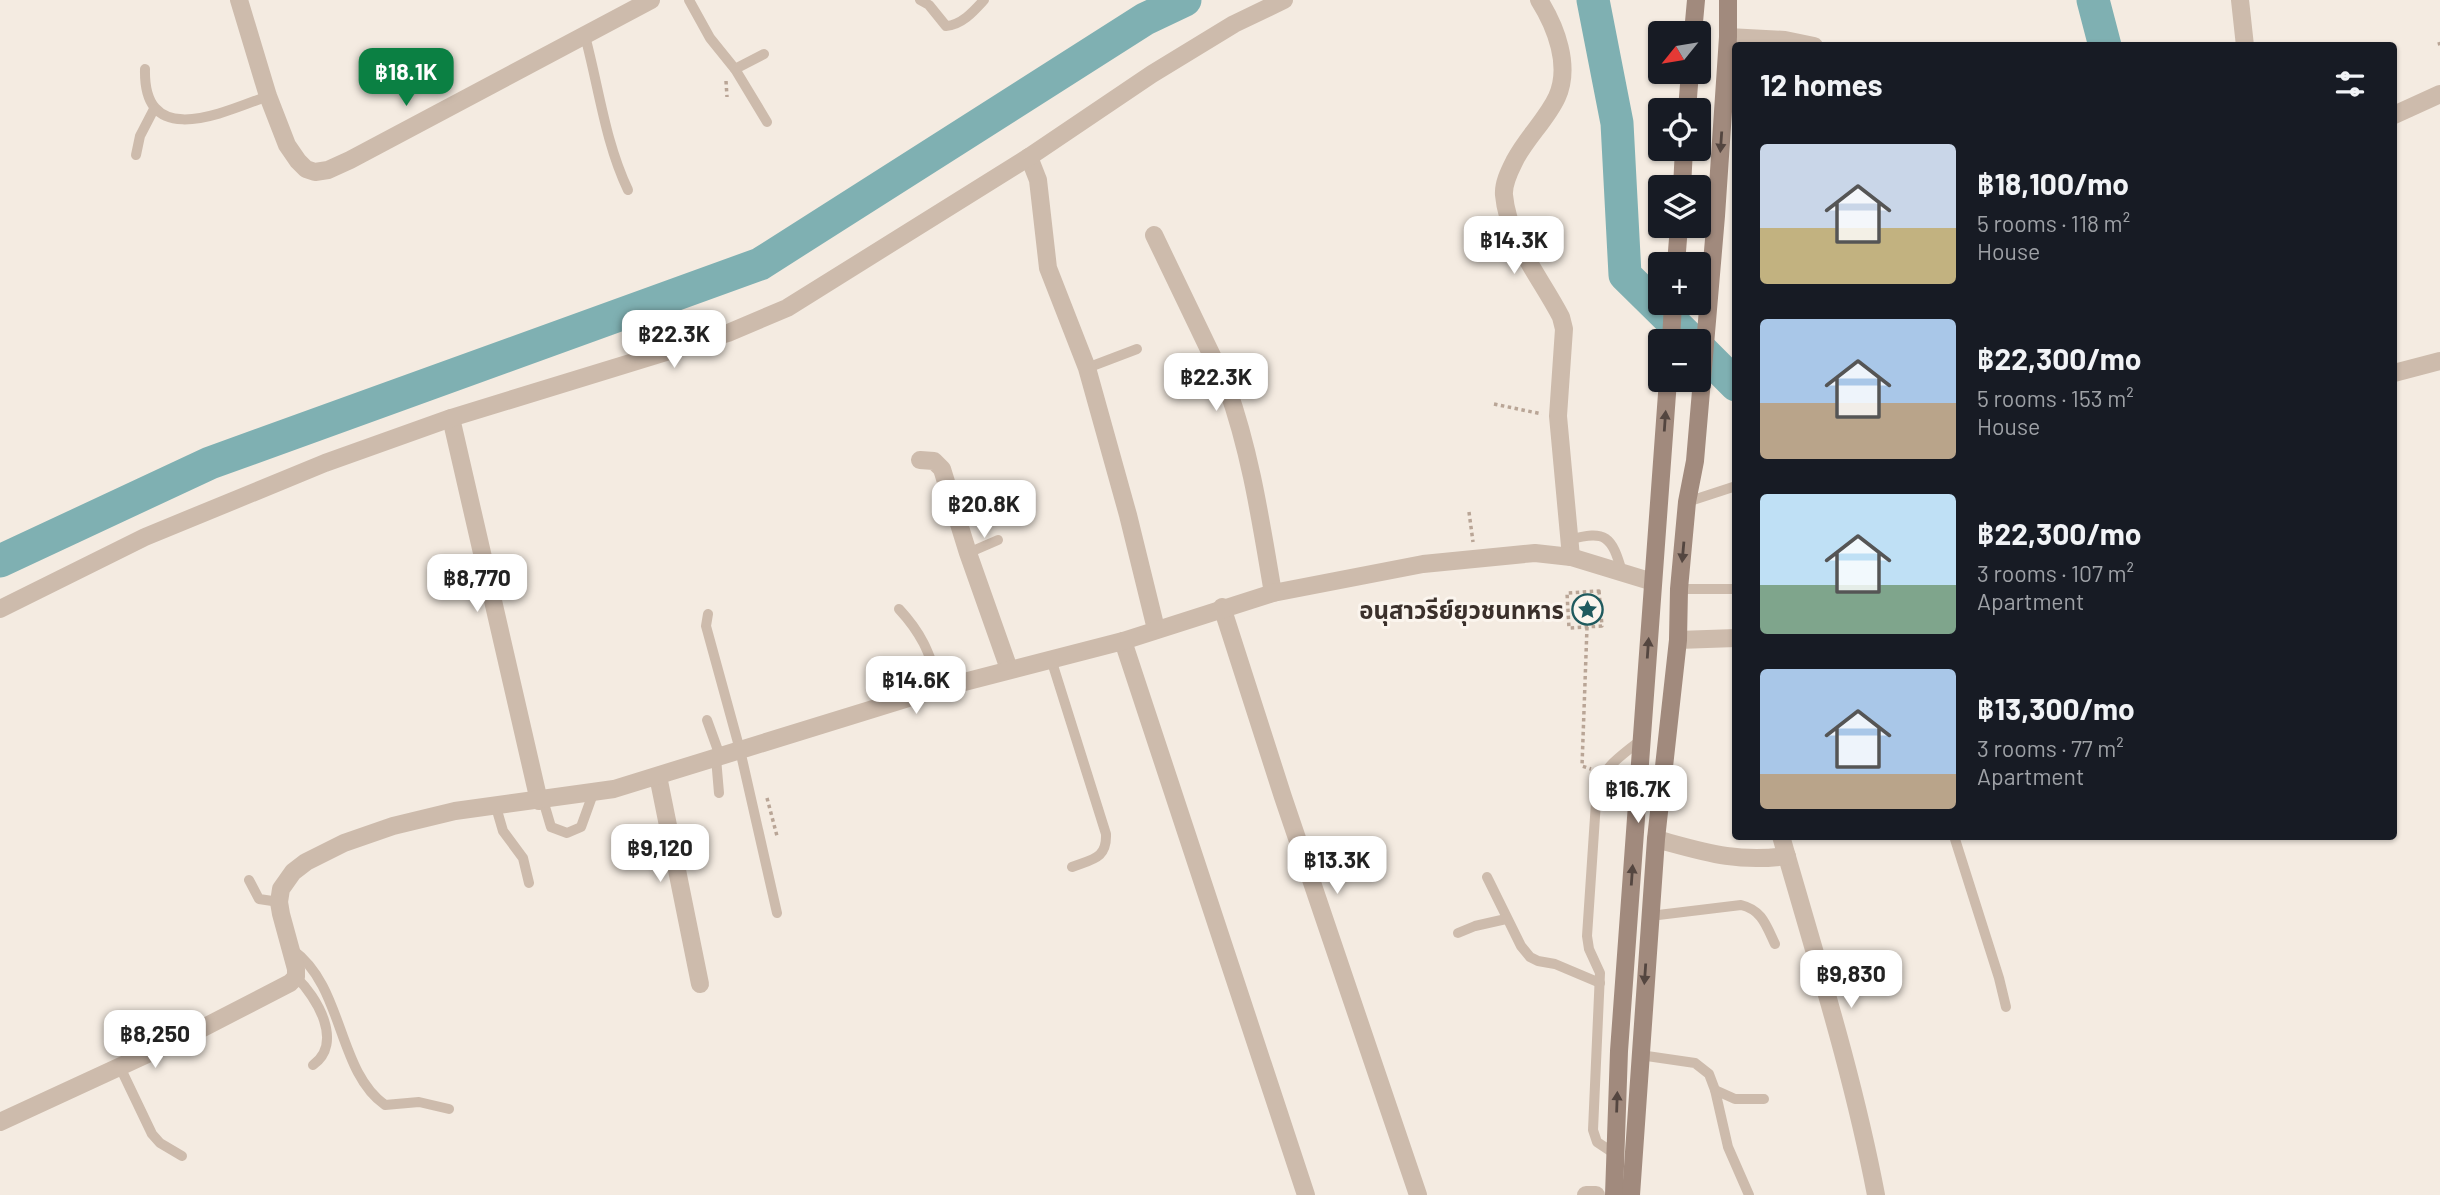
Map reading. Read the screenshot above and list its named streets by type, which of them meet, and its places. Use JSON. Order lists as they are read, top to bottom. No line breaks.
{"places":{"place":["อนุสาวรีย์ยุวชนทหาร"]},"north":"bottom left","page":{"map_buttons":["+","−"],"heading":"12 homes","price":["฿18.1K","฿14.3K","฿22.3K","฿22.3K","฿20.8K","฿8,770","฿14.6K","฿16.7K","฿9,120","฿13.3K","฿9,830","฿8,250"],"list":[{"name":"฿18,100/mo","note":"5 rooms · 118 m² · House"},{"name":"฿22,300/mo","note":"5 rooms · 153 m² · House"},{"name":"฿22,300/mo","note":"3 rooms · 107 m² · Apartment"},{"name":"฿13,300/mo","note":"3 rooms · 77 m² · Apartment"}]}}
